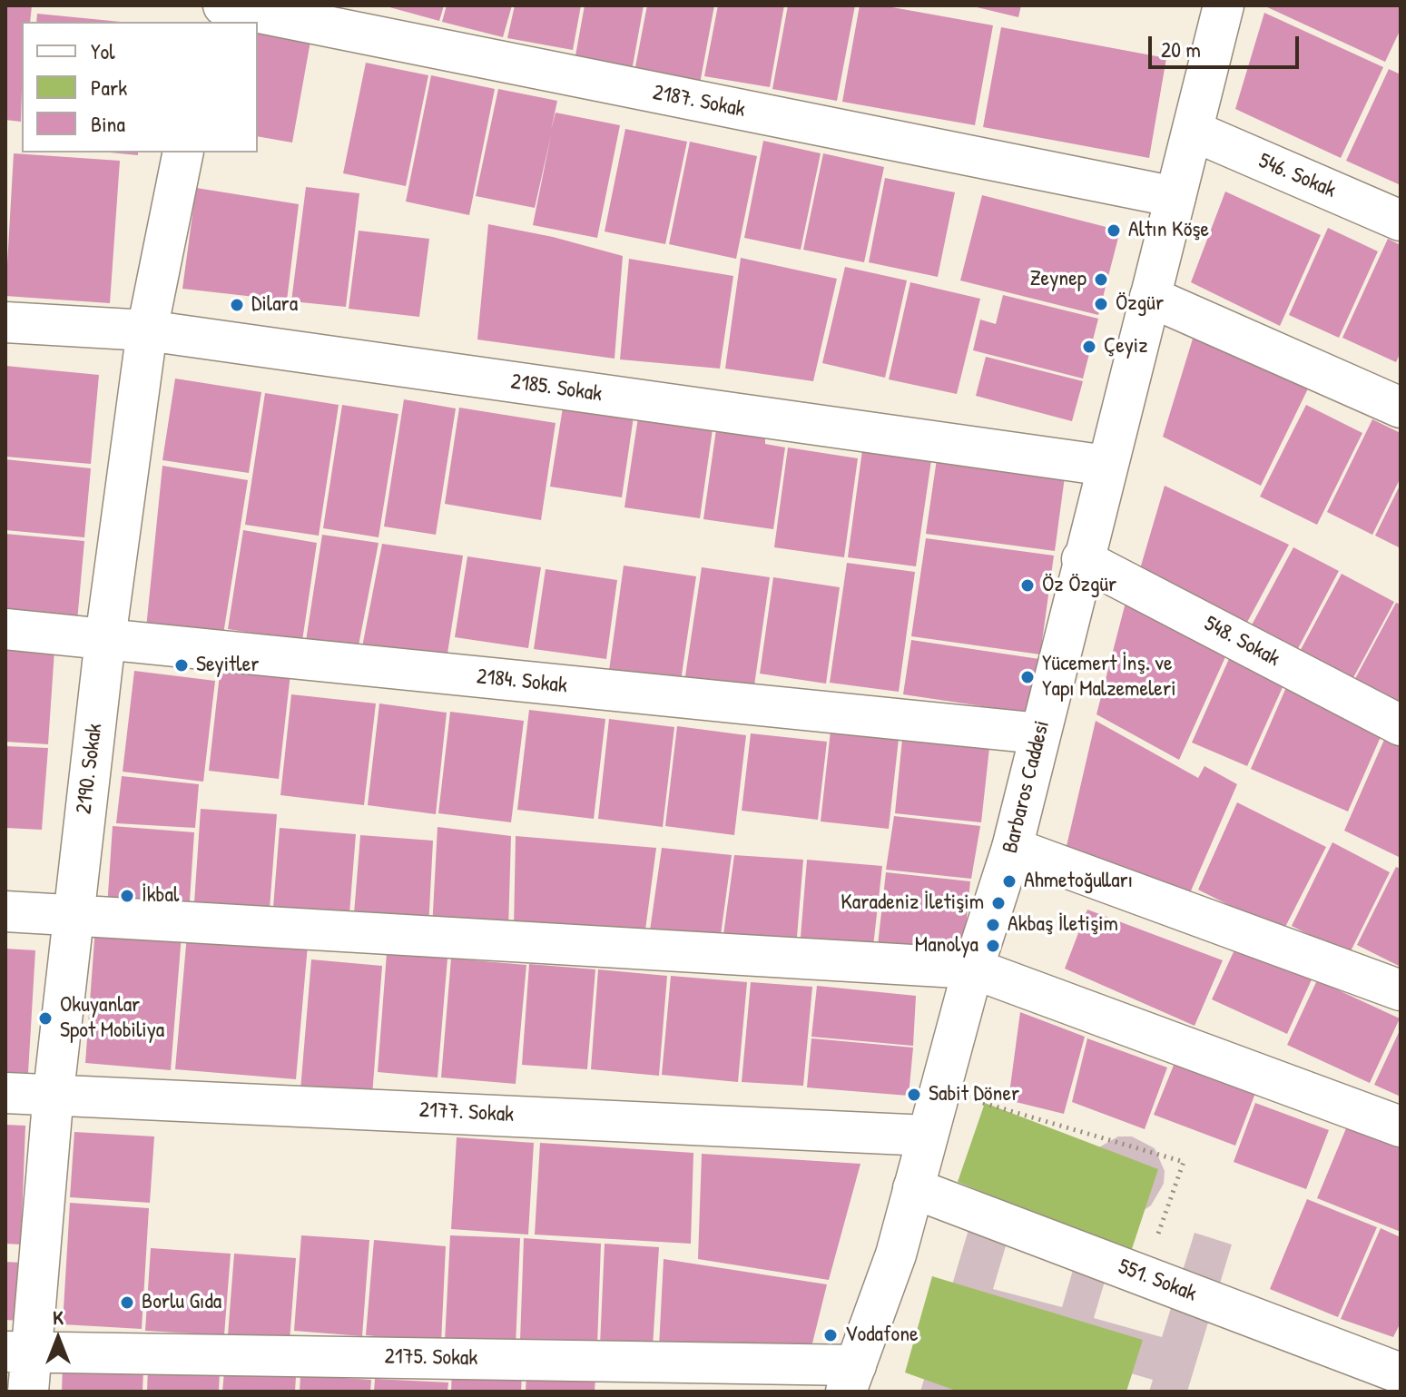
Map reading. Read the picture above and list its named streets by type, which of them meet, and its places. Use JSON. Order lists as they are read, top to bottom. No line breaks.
{"streets":{"street":["2187. Sokak","546. Sokak","2185. Sokak","548. Sokak","2184. Sokak","2190. Sokak","Barbaros Caddesi","2177. Sokak","551. Sokak","2175. Sokak"]},"crossings":[["2187. Sokak","Barbaros Caddesi"],["546. Sokak","Barbaros Caddesi"],["2185. Sokak","2190. Sokak"],["2185. Sokak","Barbaros Caddesi"],["548. Sokak","Barbaros Caddesi"],["2184. Sokak","2190. Sokak"],["2184. Sokak","Barbaros Caddesi"],["2190. Sokak","2177. Sokak"],["2190. Sokak","2175. Sokak"],["Barbaros Caddesi","2177. Sokak"],["Barbaros Caddesi","551. Sokak"],["Barbaros Caddesi","2175. Sokak"]],"places":["Altın Köşe","Zeynep","Özgür","Dilara","Çeyiz","Öz Özgür","Seyitler","Yücemert İnş. ve Yapı Malzemeleri","Ahmetoğulları","İkbal","Karadeniz İletişim","Akbaş İletişim","Manolya","Okuyanlar Spot Mobiliya","Sabit Döner","Borlu Gıda","Vodafone"],"legend":["Yol","Park","Bina"],"scale_bar":"20 m","north":"top"}
